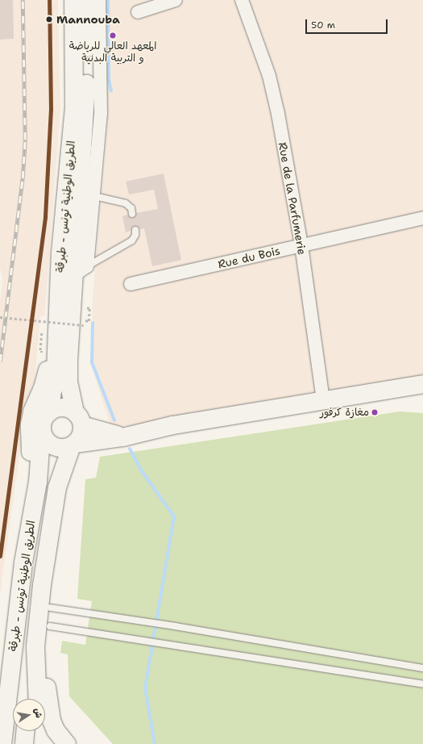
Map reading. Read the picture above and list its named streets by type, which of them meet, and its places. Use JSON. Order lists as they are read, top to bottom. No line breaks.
{"streets":{"main road":["الطريق الوطنية تونس - طبرقة"],"street":["Rue de la Parfumerie","Rue du Bois"]},"crossings":[["Rue de la Parfumerie","Rue du Bois"]],"places":["Mannouba","المعهد العالي للرياضة و التربية البدنية","مغازة كرفور"],"scale_bar":"50 m","north":"right"}
